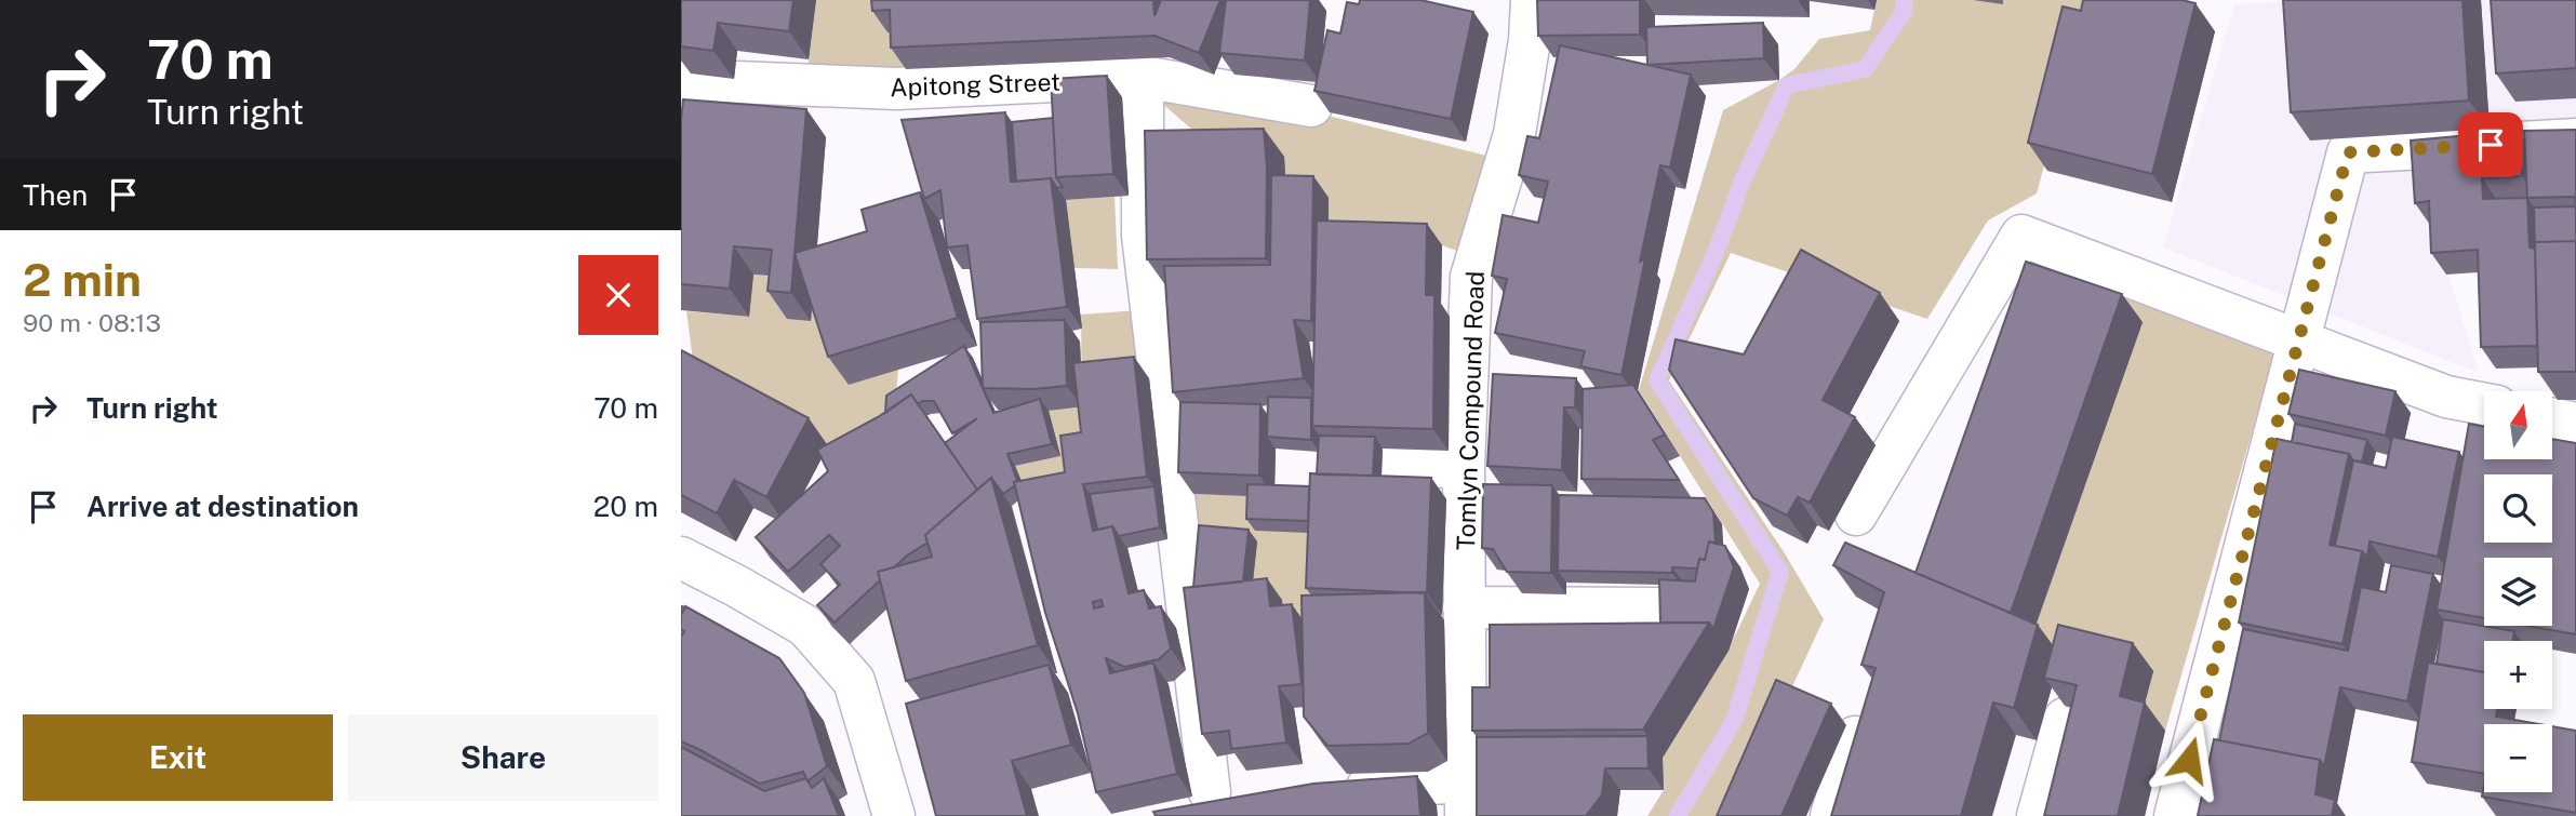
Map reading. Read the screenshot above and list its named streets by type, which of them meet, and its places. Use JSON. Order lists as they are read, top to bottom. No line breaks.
{"streets":{"street":["Apitong Street","Tomlyn Compound Road"]},"north":"top","page":{"turn":["70 m","Turn right"],"then":"Then","heading":["2 min","90 m · 08:13"],"list":[{"name":"Turn right","value":"70 m"},{"name":"Arrive at destination","value":"20 m"}],"map_buttons":["+","−"],"buttons":["Exit","Share"]}}
